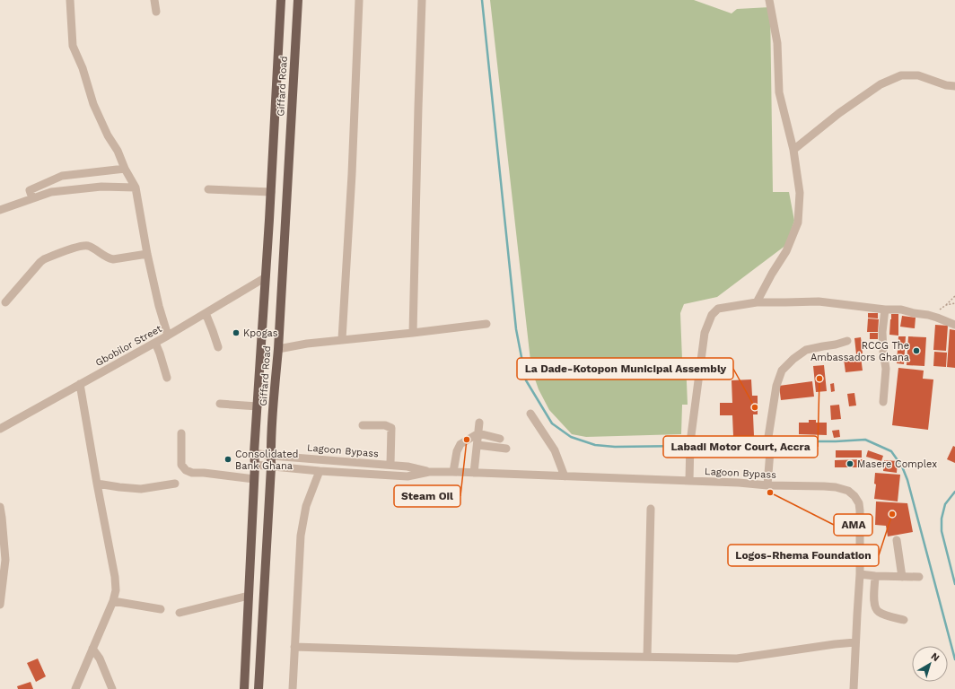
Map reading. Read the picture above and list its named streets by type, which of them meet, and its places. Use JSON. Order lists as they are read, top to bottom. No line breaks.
{"streets":{"main road":["Giffard Road"],"street":["Gbobilor Street","Lagoon Bypass"]},"crossings":[["Giffard Road","Gbobilor Street"],["Giffard Road","Lagoon Bypass"]],"places":["Kpogas","RCCG The Ambassadors Ghana","Labadi Motor Court, Accra","La Dade-Kotopon Municipal Assembly","Steam Oil","Consolidated Bank Ghana","Masere Complex","AMA","Logos-Rhema Foundation"],"north":"top right"}
